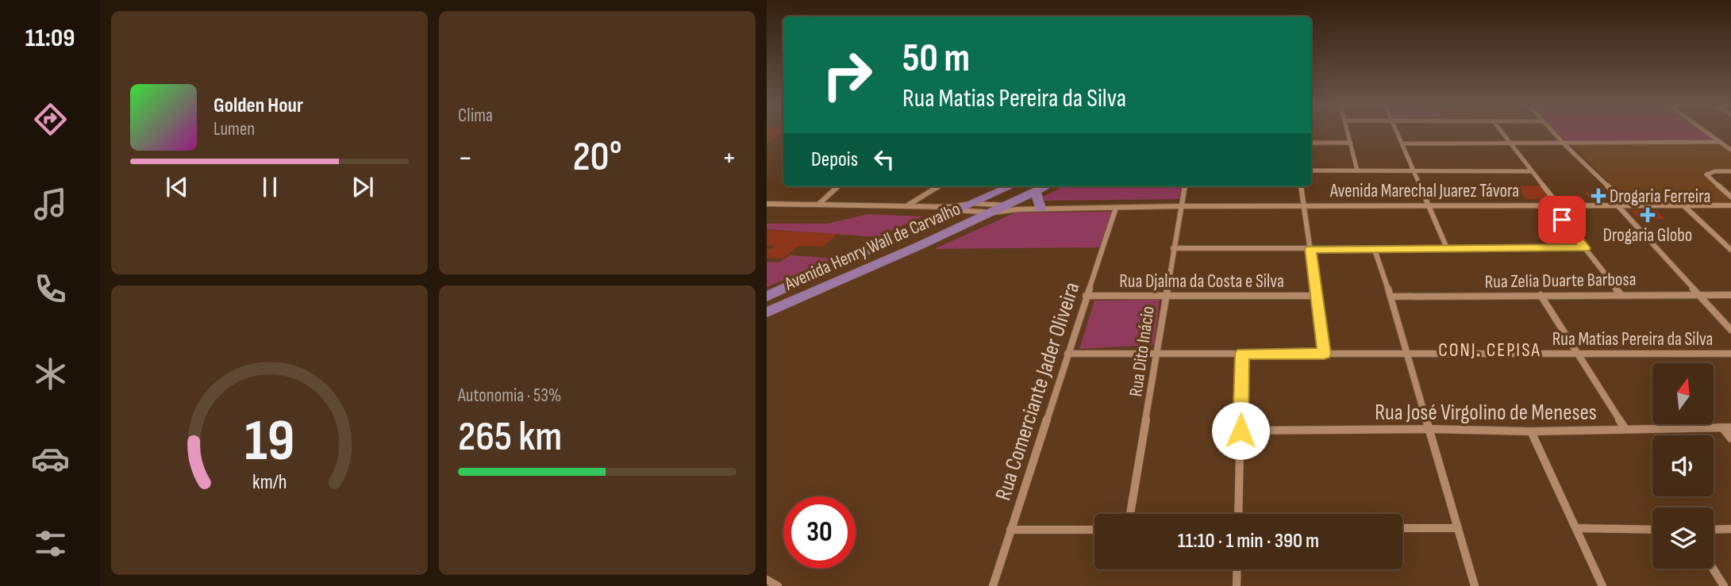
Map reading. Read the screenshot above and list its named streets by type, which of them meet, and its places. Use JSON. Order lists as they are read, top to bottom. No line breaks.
{"streets":{"main road":["Avenida Henry Wall de Carvalho"],"street":["Avenida Marechal Juarez Távora","Rua Zelia Duarte Barbosa","Rua Djalma da Costa e Silva","Rua Matias Pereira da Silva","Rua Dito Inácio","Rua Comerciante Jader Oliveira","Rua José Virgolino de Meneses"]},"crossings":[["Avenida Marechal Juarez Távora","Avenida Henry Wall de Carvalho"],["Avenida Marechal Juarez Távora","Rua Dito Inácio"],["Avenida Marechal Juarez Távora","Rua Comerciante Jader Oliveira"],["Rua Djalma da Costa e Silva","Rua Dito Inácio"],["Rua Djalma da Costa e Silva","Rua Comerciante Jader Oliveira"],["Rua Matias Pereira da Silva","Rua Dito Inácio"],["Rua Matias Pereira da Silva","Rua Comerciante Jader Oliveira"]],"districts":["CONJ. CEPISA"],"places":{"health":["Drogaria Ferreira","Drogaria Globo"]},"north":"top","page":{"tabs":"11:09","tile":["Clima",["Autonomia · 53%","265 km"]],"turn":["50 m","Rua Matias Pereira da Silva"],"song":["Golden Hour","Lumen"],"then":"Depois","heat":["−","20°","+"],"limit":"30","trip":"11:10 · 1 min · 390 m","gauge":["19","km/h"]}}
